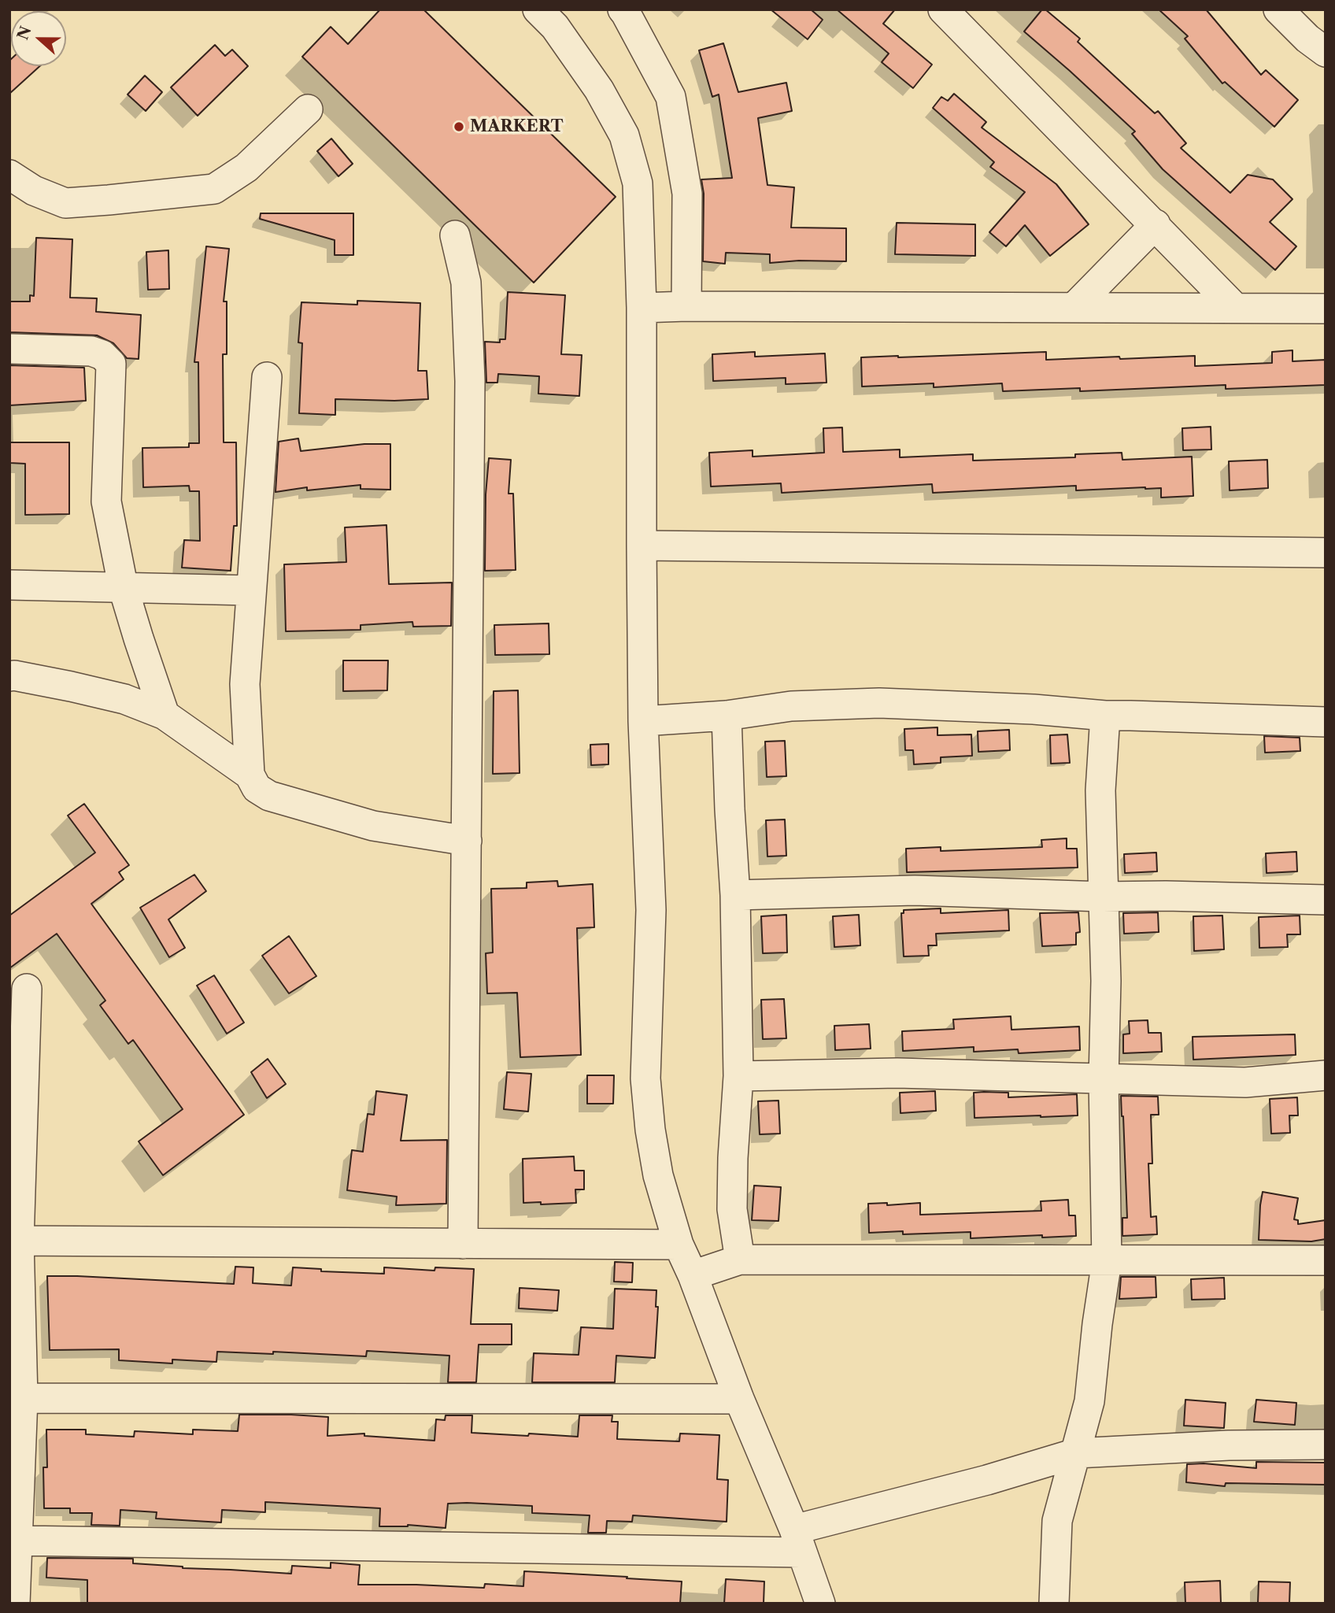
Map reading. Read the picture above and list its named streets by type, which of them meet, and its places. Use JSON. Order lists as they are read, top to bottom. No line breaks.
{"places":["MARKERT"],"north":"left"}
